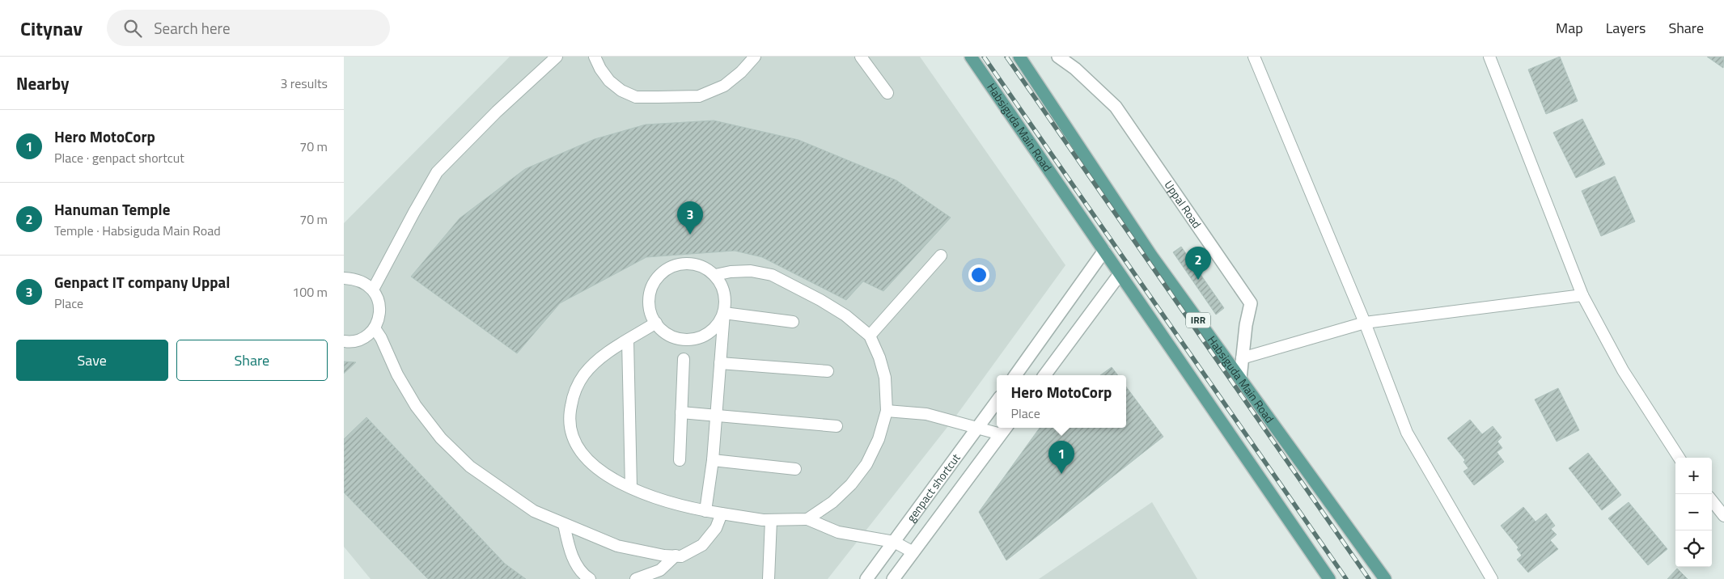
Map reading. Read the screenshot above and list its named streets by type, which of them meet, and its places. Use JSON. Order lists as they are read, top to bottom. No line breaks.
{"streets":{"main road":["Habsiguda Main Road","IRR"],"street":["Uppal Road","genpact shortcut"]},"crossings":[["Habsiguda Main Road","Uppal Road"]],"page":{"header":"Citynav","search":"Search here","nav":["Map","Layers","Share"],"heading":["Nearby","3 results"],"list":[{"mark":"1","name":"Hero MotoCorp","note":"Place · genpact shortcut","value":"70 m"},{"mark":"2","name":"Hanuman Temple","note":"Temple · Habsiguda Main Road","value":"70 m"},{"mark":"3","name":"Genpact IT company Uppal","note":"Place","value":"100 m"}],"pins":["3","2","1"],"buttons":["Save","Share"],"popup":["Hero MotoCorp","Place"],"map_buttons":["+","−"]}}
